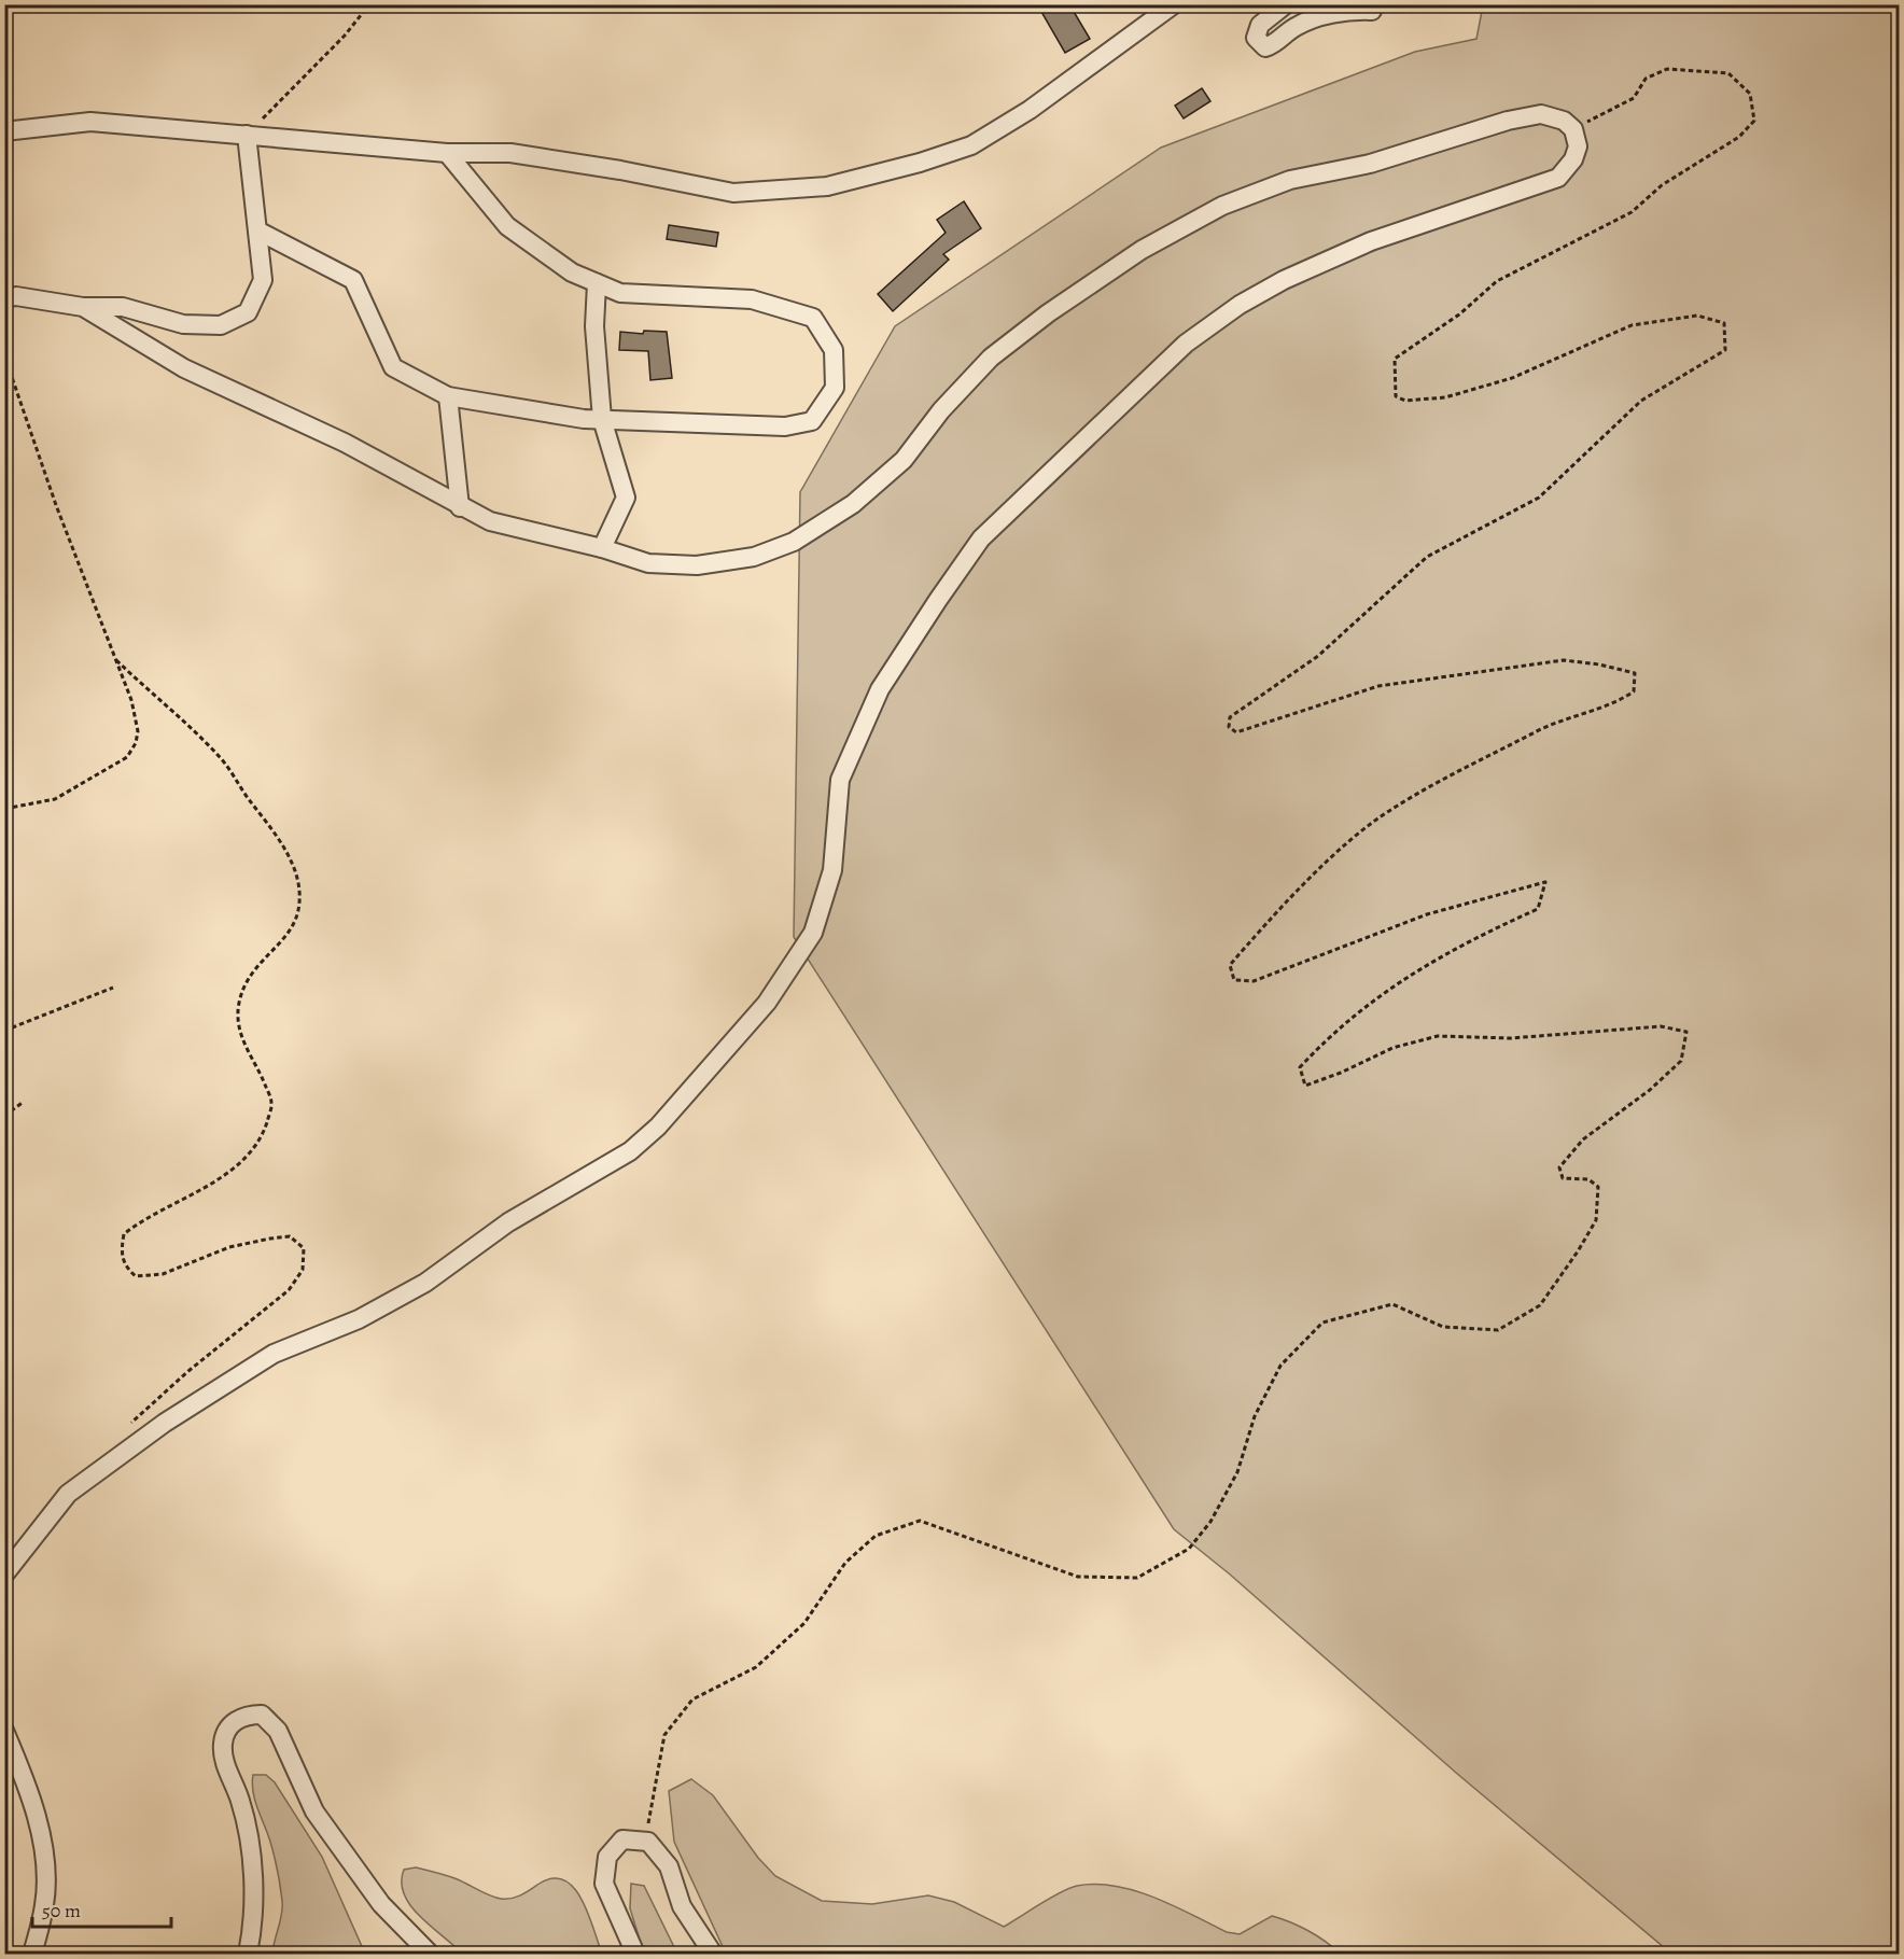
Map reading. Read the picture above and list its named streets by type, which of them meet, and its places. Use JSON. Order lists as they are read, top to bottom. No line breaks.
{"scale_bar":"50 m"}
